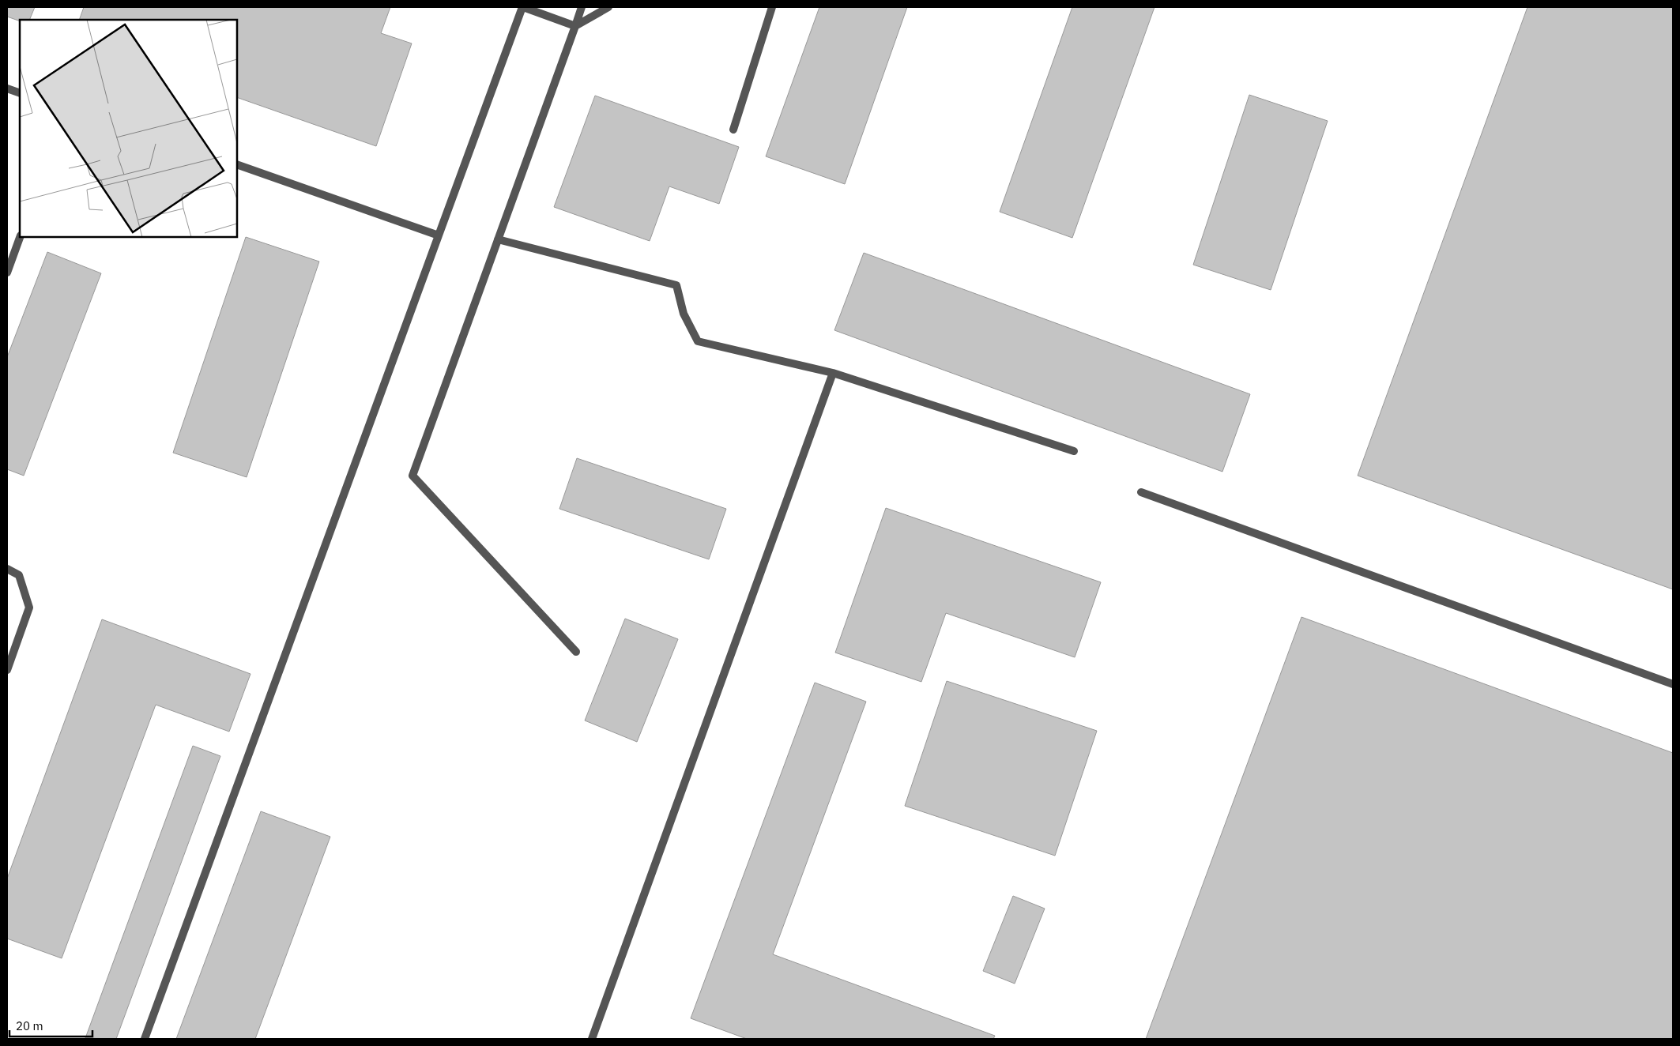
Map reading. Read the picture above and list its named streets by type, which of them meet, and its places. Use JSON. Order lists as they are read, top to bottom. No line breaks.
{"scale_bar":"20 m"}
